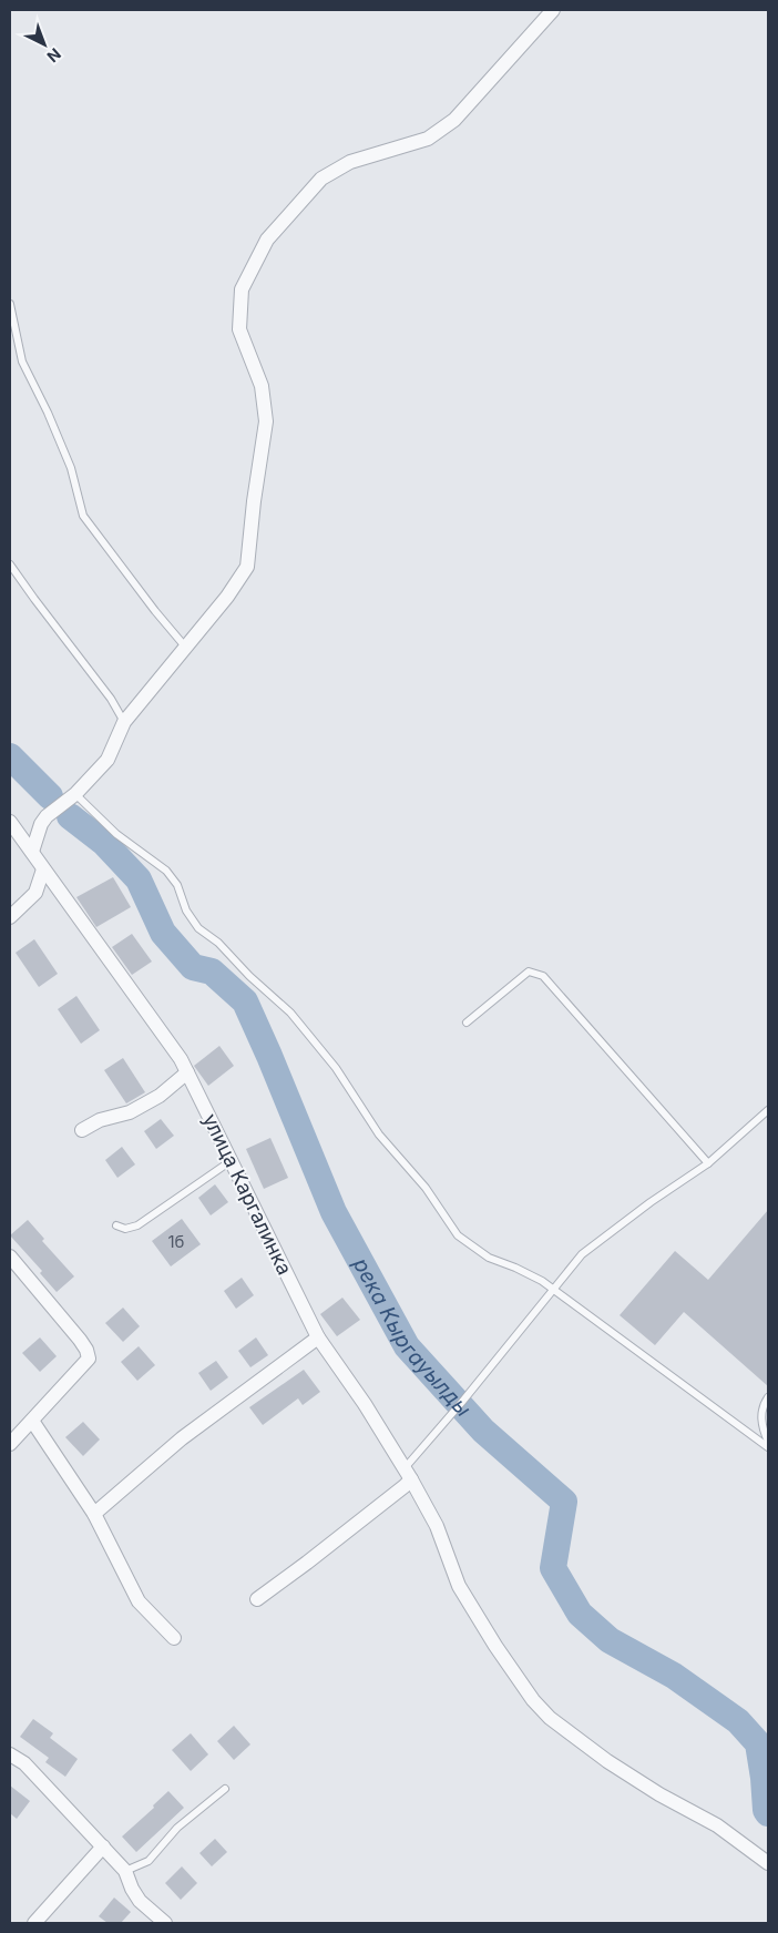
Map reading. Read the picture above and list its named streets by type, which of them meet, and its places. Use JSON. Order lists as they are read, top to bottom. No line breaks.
{"streets":{"street":["улица Каргалинка"]},"water":["река Кыргауылды"],"house_numbers":["1б"],"north":"bottom right"}
